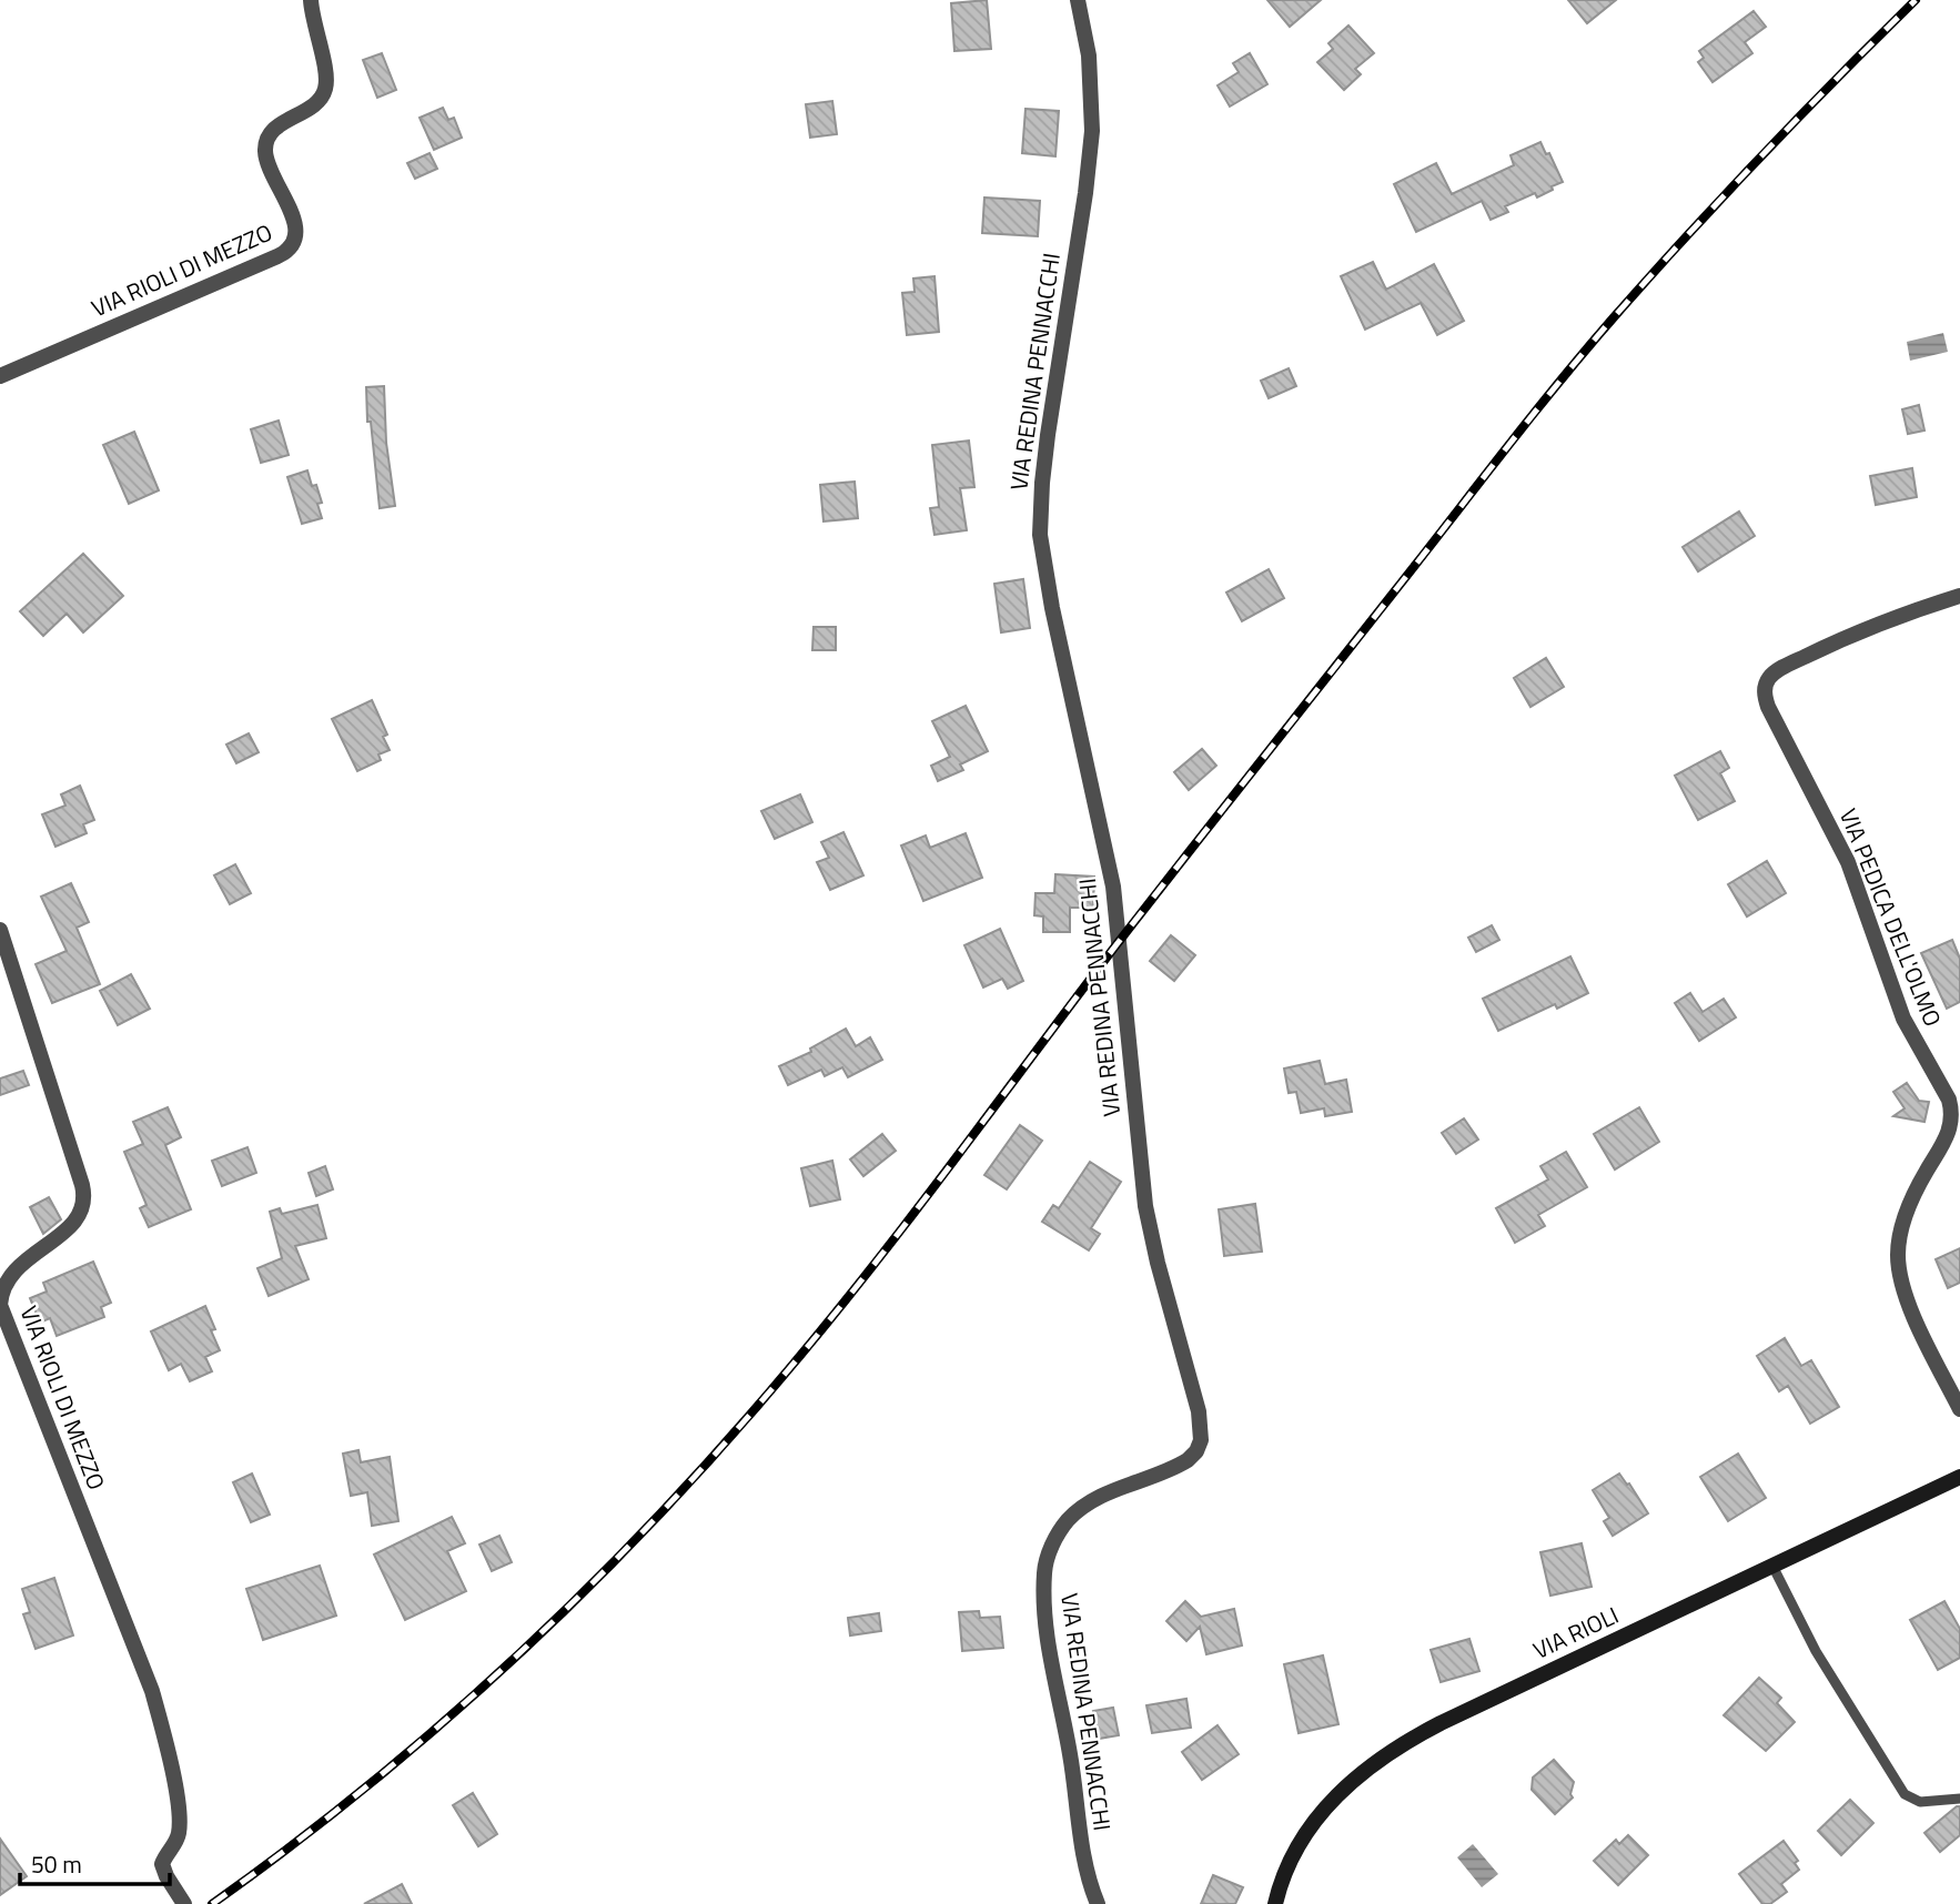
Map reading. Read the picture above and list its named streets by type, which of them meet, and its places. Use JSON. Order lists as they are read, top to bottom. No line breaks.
{"streets":{"main road":["VIA RIOLI"],"street":["VIA RIOLI DI MEZZO","VIA REDINA PENNACCHI","VIA PEDICA DELL'OLMO"]},"scale_bar":"50 m"}
